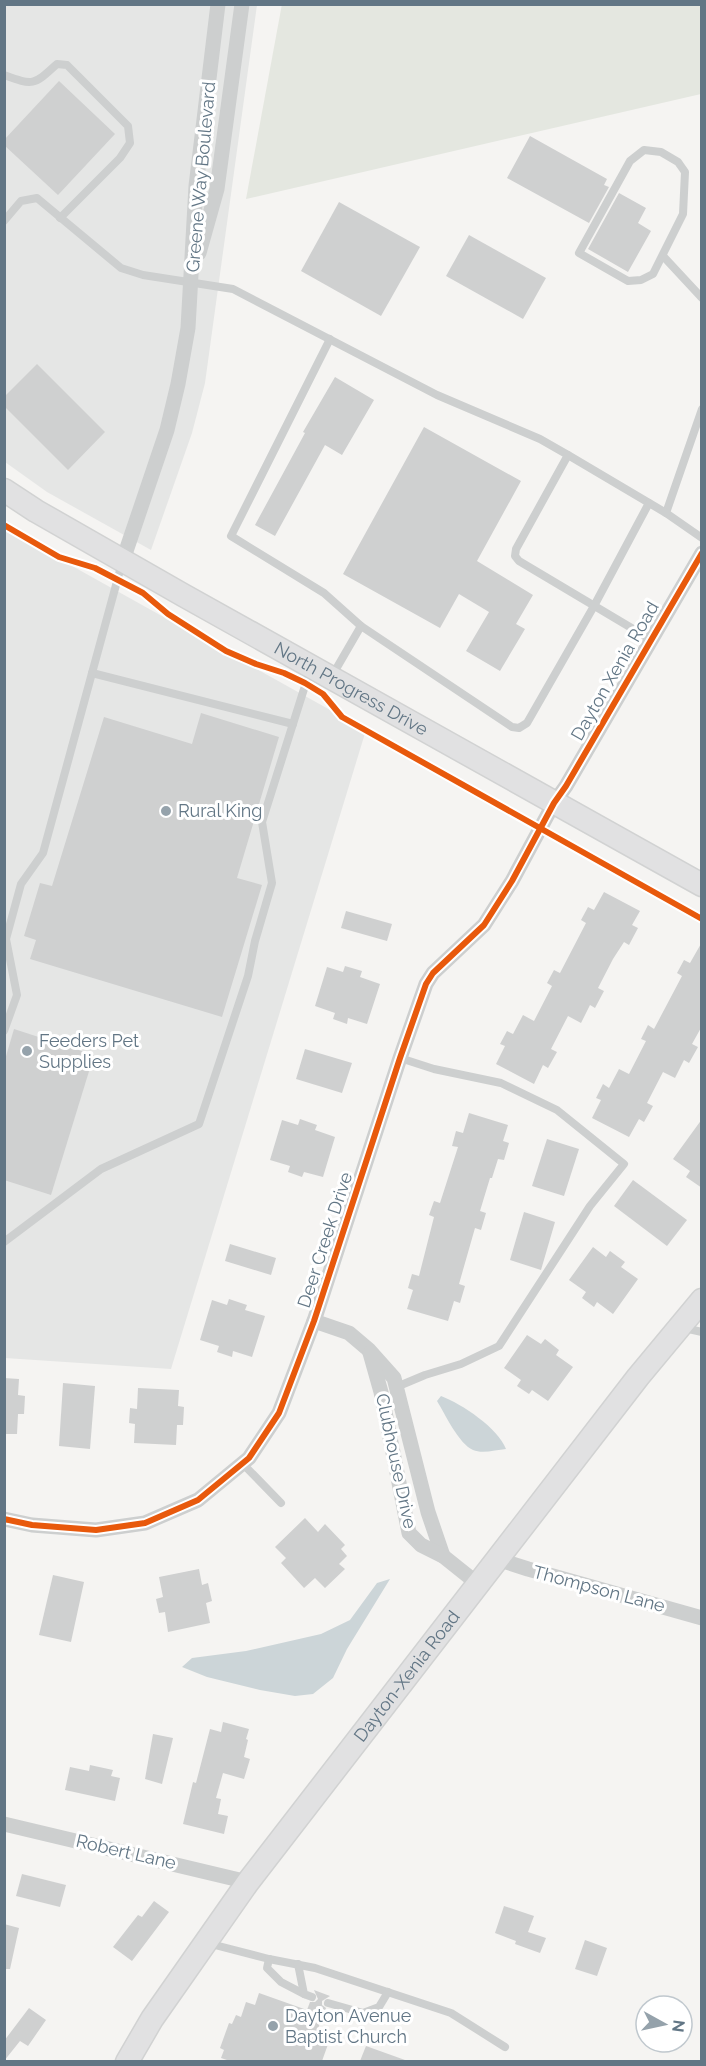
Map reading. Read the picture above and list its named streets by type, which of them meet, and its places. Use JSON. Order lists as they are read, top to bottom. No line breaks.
{"streets":{"main road":["North Progress Drive","Dayton-Xenia Road"],"street":["Greene Way Boulevard","Dayton Xenia Road","Deer Creek Drive","Clubhouse Drive","Thompson Lane","Robert Lane"]},"crossings":[["Dayton Xenia Road","North Progress Drive"],["Dayton Xenia Road","Deer Creek Drive"],["North Progress Drive","Deer Creek Drive"],["Deer Creek Drive","Clubhouse Drive"],["Clubhouse Drive","Dayton-Xenia Road"],["Thompson Lane","Dayton-Xenia Road"],["Dayton-Xenia Road","Robert Lane"]],"places":["Rural King","Feeders Pet Supplies","Dayton Avenue Baptist Church"],"north":"right"}
